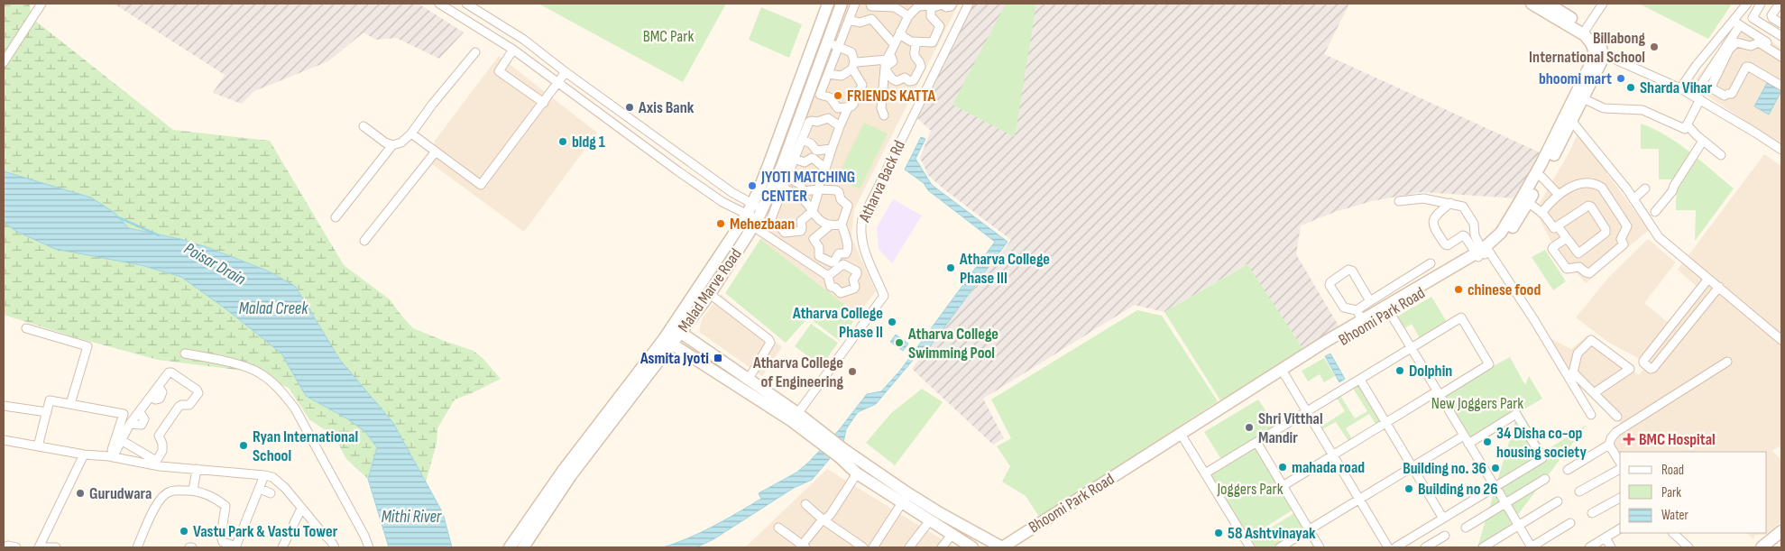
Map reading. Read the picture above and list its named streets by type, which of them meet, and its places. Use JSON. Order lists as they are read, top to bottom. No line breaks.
{"streets":{"main road":["Malad Marve Road","Bhoomi Park Road"],"street":["Atharva Back Rd"]},"water":["Poisar Drain","Malad Creek","Mithi River"],"parks":["BMC Park","New Joggers Park","Joggers Park"],"places":{"other":["Billabong International School","bhoomi mart","Sharda Vihar","FRIENDS KATTA","Axis Bank","bldg 1","JYOTI MATCHING CENTER","Mehezbaan","Atharva College Phase III","chinese food","Atharva College Phase II","Atharva College Swimming Pool","Dolphin","Atharva College of Engineering","Shri Vitthal Mandir","34 Disha co-op housing society","Ryan International School","mahada road","Building no. 36","Building no 26","Gurudwara","Vastu Park & Vastu Tower","58 Ashtvinayak"],"transit":["Asmita Jyoti"],"health":["BMC Hospital"]},"legend":["Road","Park","Water"]}
